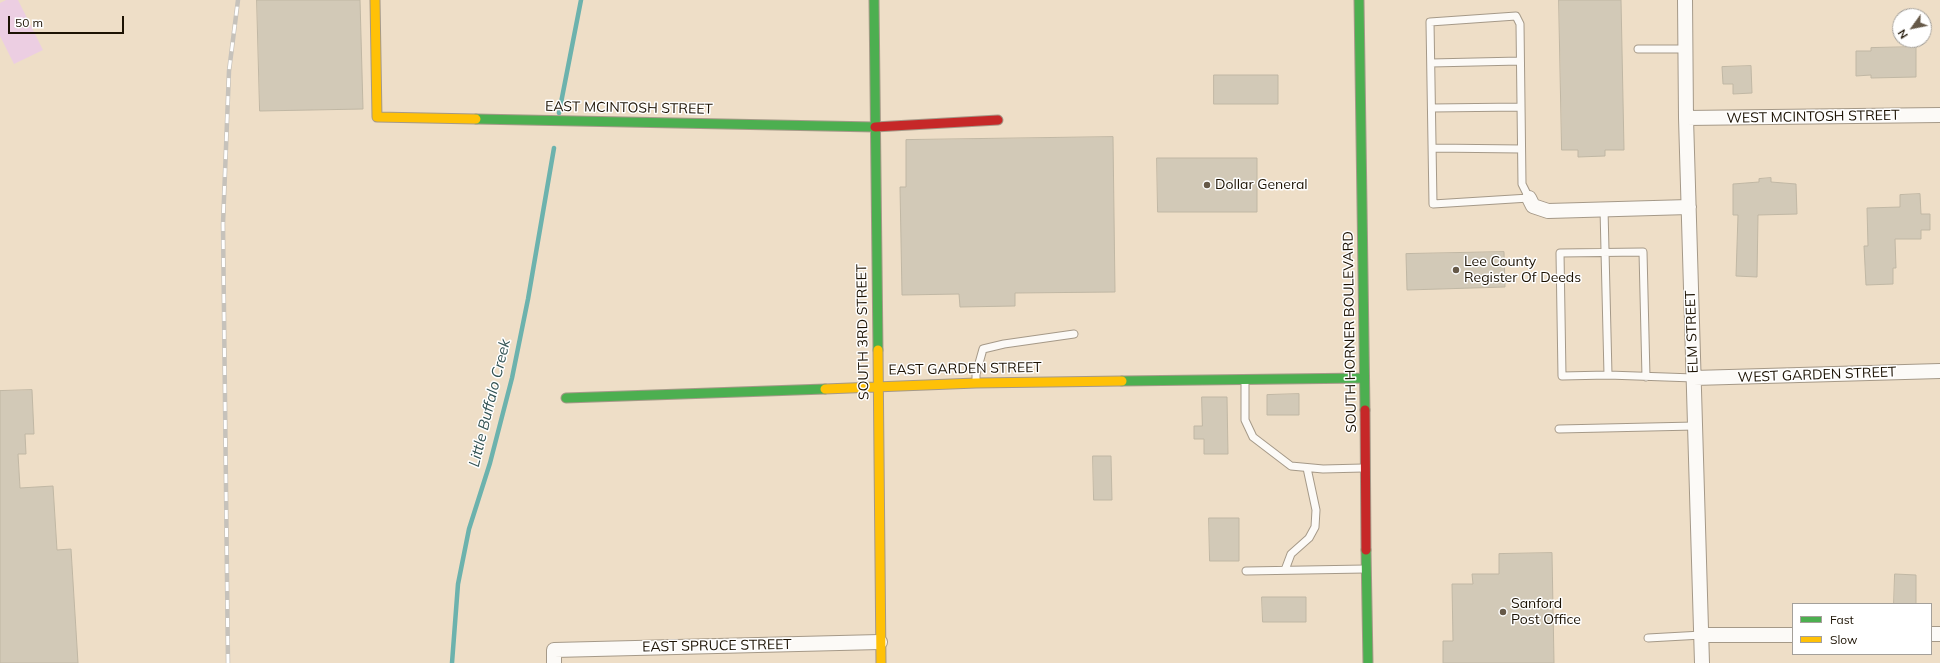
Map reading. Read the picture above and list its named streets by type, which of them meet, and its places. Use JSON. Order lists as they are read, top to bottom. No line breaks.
{"streets":{"street":["EAST MCINTOSH STREET","WEST MCINTOSH STREET","SOUTH 3RD STREET","SOUTH HORNER BOULEVARD","ELM STREET","EAST GARDEN STREET","WEST GARDEN STREET","EAST SPRUCE STREET"]},"crossings":[["EAST MCINTOSH STREET","SOUTH 3RD STREET"],["WEST MCINTOSH STREET","ELM STREET"],["SOUTH 3RD STREET","EAST GARDEN STREET"],["SOUTH 3RD STREET","EAST SPRUCE STREET"],["SOUTH HORNER BOULEVARD","EAST GARDEN STREET"],["ELM STREET","WEST GARDEN STREET"]],"water":["Little Buffalo Creek"],"places":["Dollar General","Lee County Register Of Deeds","Sanford Post Office"],"legend":["Fast","Slow"],"scale_bar":"50 m","north":"bottom left"}
